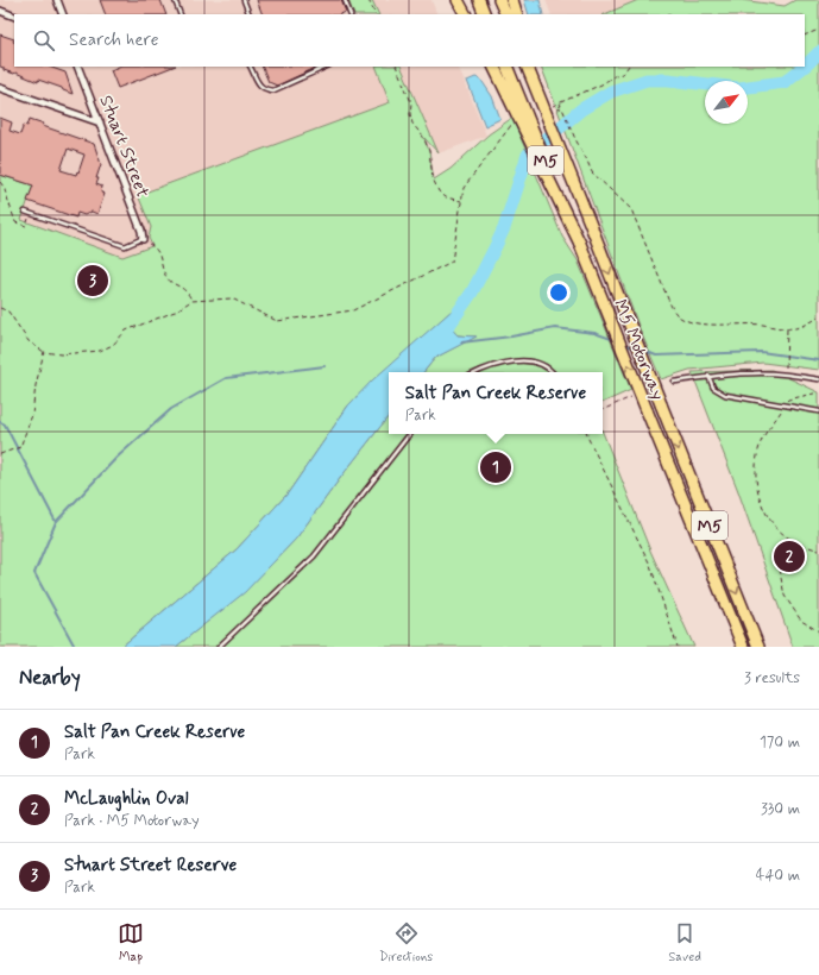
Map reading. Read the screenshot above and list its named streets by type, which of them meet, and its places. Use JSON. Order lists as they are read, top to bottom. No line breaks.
{"streets":{"highway":["M5","M5 Motorway"],"street":["Stuart Street"]},"north":"top right","page":{"search":"Search here","pins":["3","1","2"],"popup":["Salt Pan Creek Reserve","Park"],"heading":["Nearby","3 results"],"list":[{"mark":"1","name":"Salt Pan Creek Reserve","note":"Park","value":"170 m"},{"mark":"2","name":"McLaughlin Oval","note":"Park · M5 Motorway","value":"330 m"},{"mark":"3","name":"Stuart Street Reserve","note":"Park","value":"440 m"}],"nav":["Map","Directions","Saved"]}}
